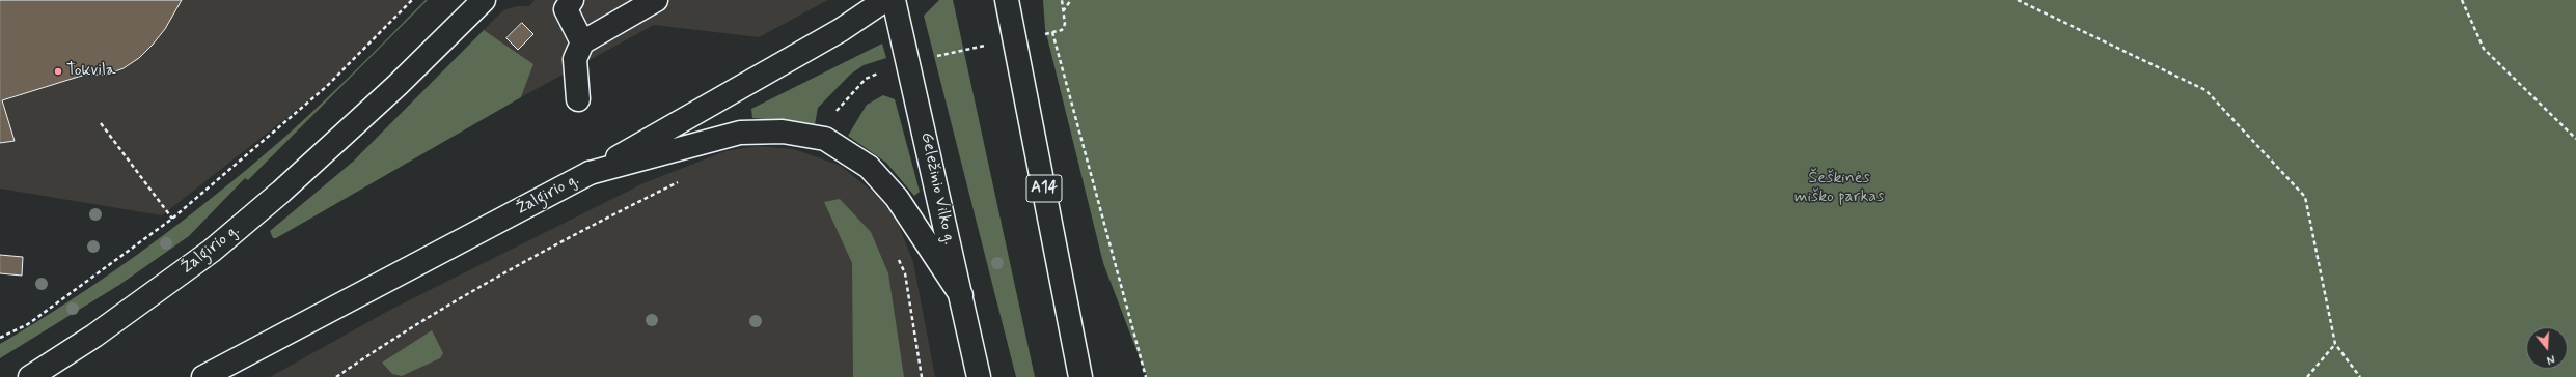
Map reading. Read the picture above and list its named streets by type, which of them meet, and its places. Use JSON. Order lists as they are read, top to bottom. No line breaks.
{"streets":{"main road":["Geležinio Vilko g.","A14","Žalgirio g."]},"parks":["Šeškinės miško parkas"],"places":["Tokvila"],"north":"bottom"}
